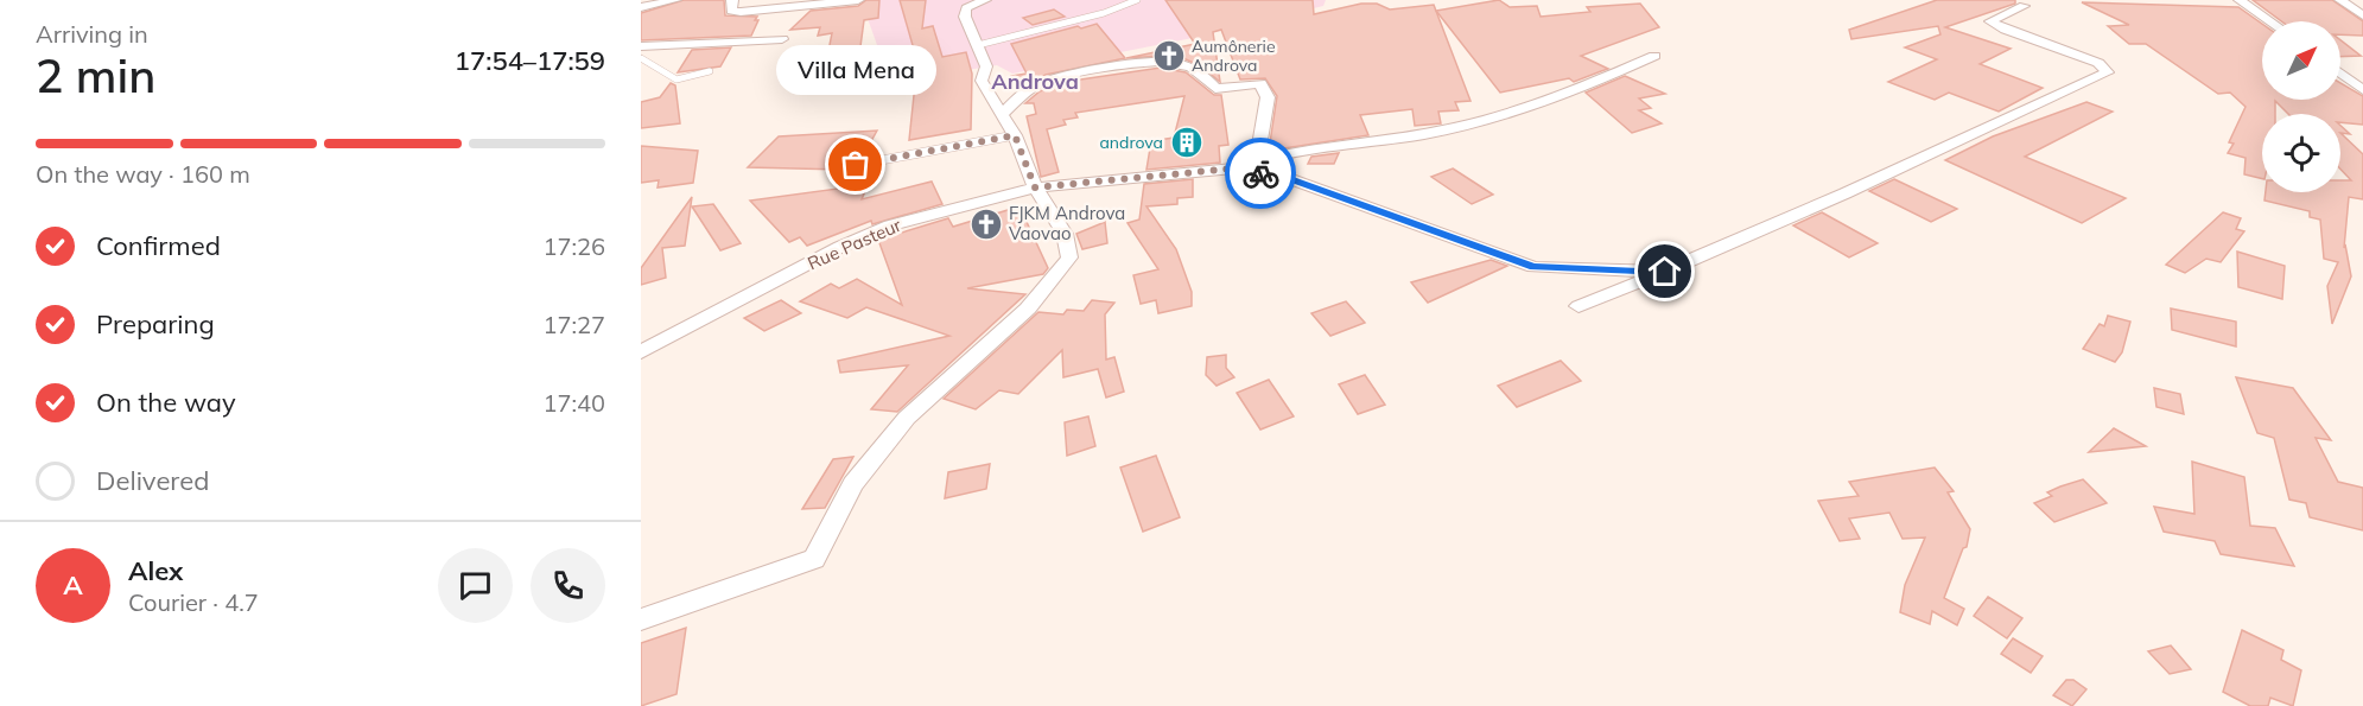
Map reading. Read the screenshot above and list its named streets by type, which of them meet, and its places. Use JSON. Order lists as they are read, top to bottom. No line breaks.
{"streets":{"street":["Rue Pasteur"]},"districts":["Androva"],"places":{"church":["Aumônerie Androva","FJKM Androva Vaovao"],"building":["androva"],"other":["Villa Mena"]},"north":"top right","page":{"heading":["2 min","Arriving in","17:54–17:59"],"panel":["Alex","Courier · 4.7"],"bubble":"Villa Mena","bar":"On the way · 160 m","list":[["Confirmed","17:26"],["Preparing","17:27"],["On the way","17:40"],"Delivered"],"round":"A"}}
